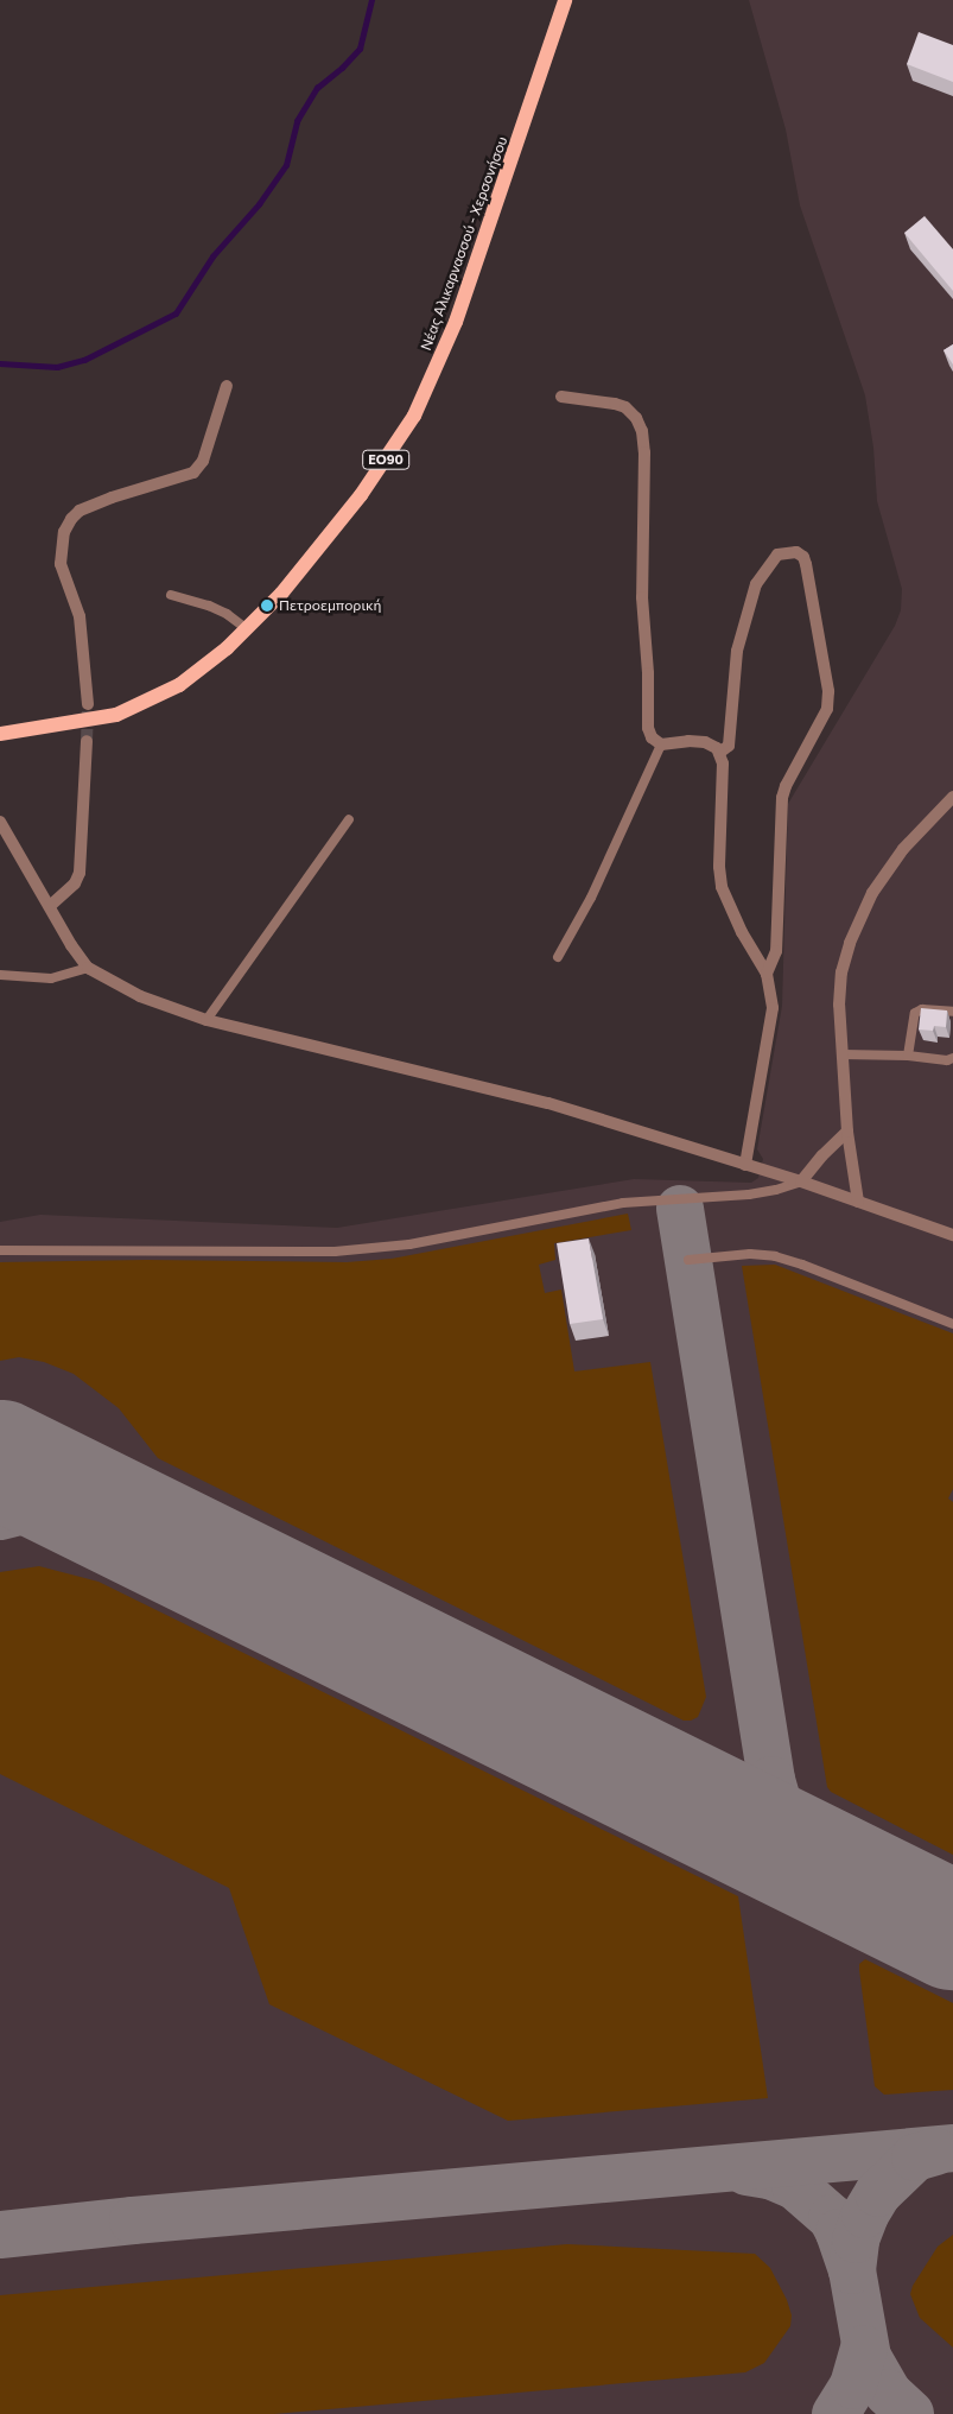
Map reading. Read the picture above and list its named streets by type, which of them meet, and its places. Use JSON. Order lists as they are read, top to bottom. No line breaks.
{"streets":{"main road":["Νέας Αλικαρνασσού - Χερσονήσου","ΕΟ90"]},"places":["Πετροεμπορική"]}
